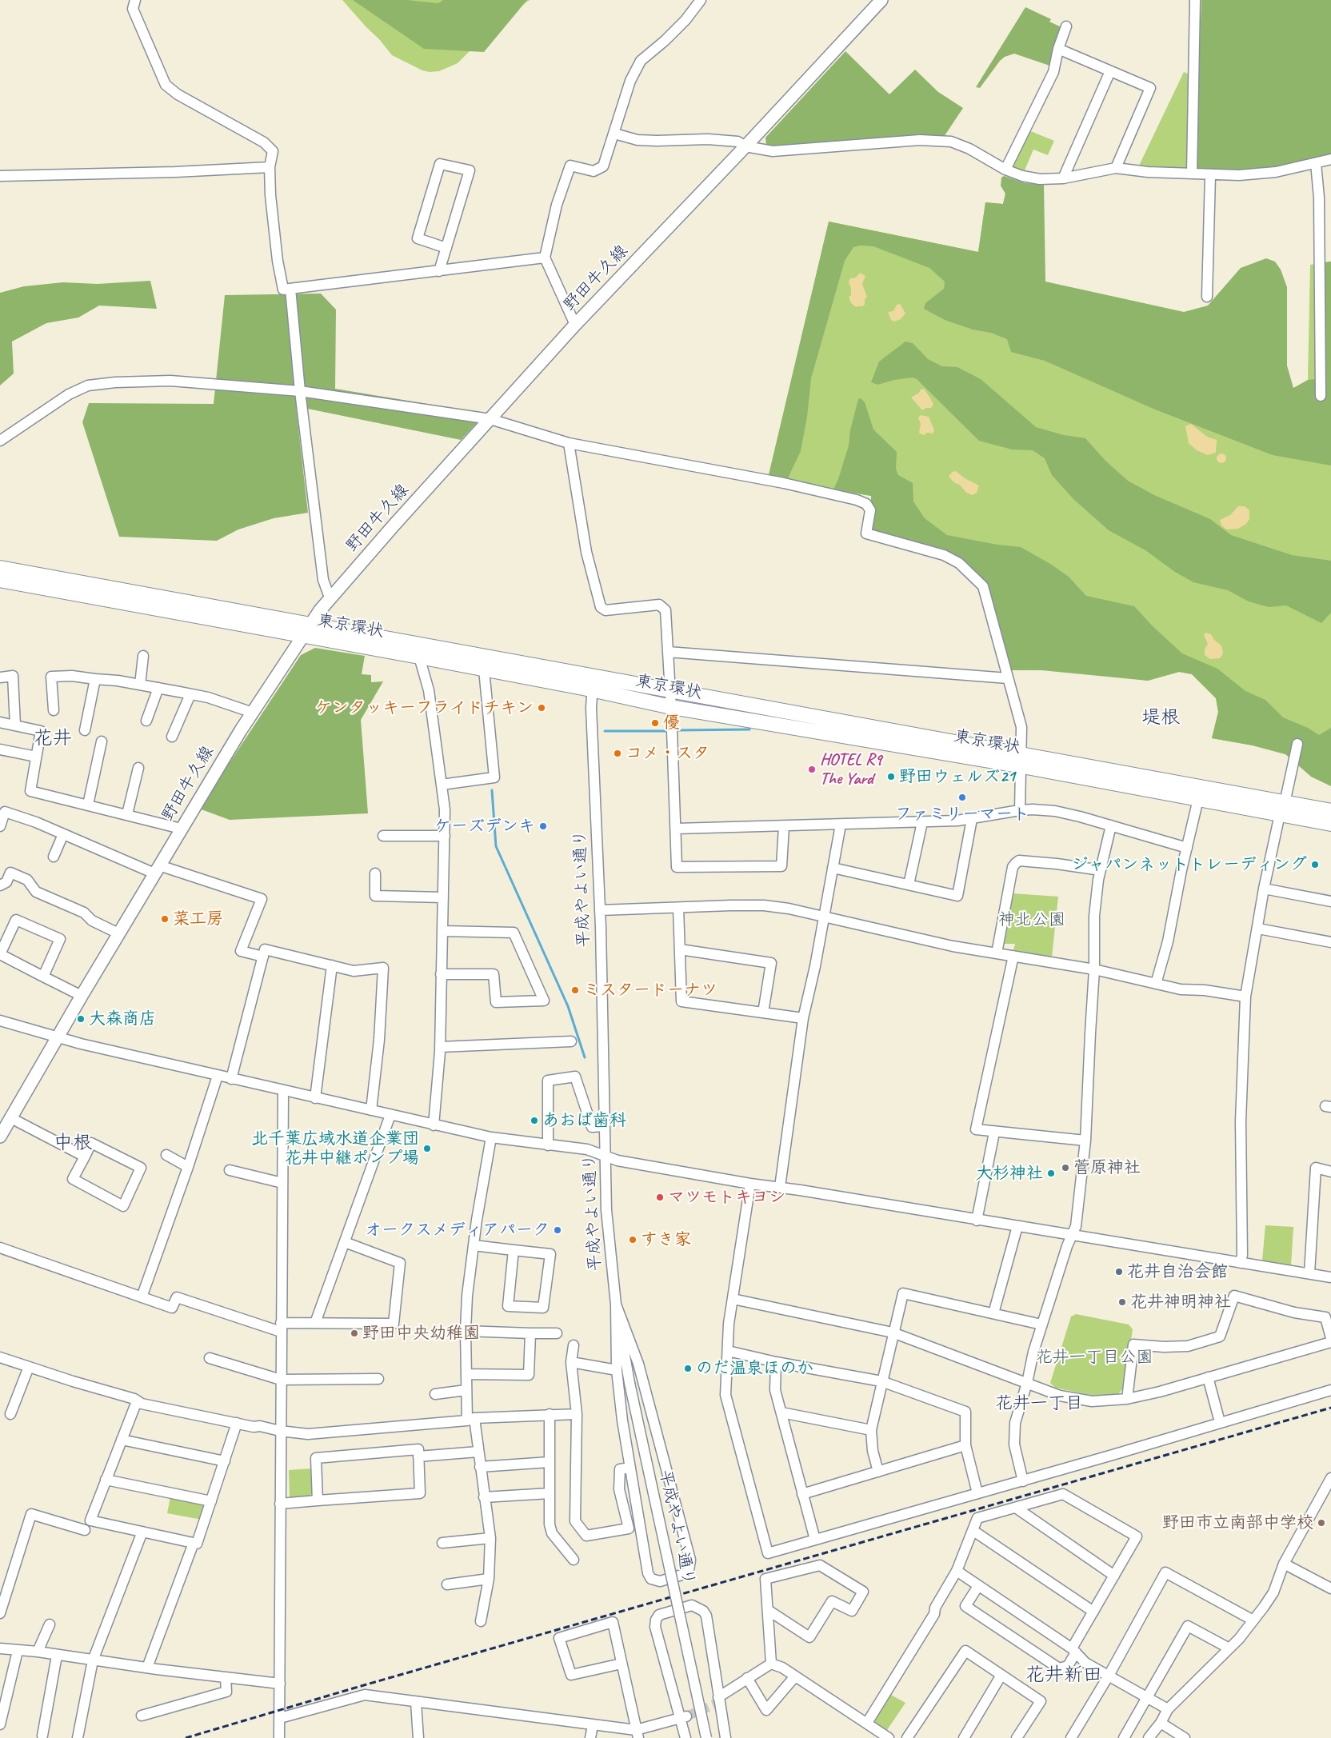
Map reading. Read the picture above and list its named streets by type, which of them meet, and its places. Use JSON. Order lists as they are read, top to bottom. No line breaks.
{"streets":{"highway":["東京環状"],"main road":["野田牛久線"],"street":["平成やよい通り"]},"crossings":[["野田牛久線","東京環状"],["東京環状","平成やよい通り"]],"districts":["堤根","花井","中根","花井一丁目","花井新田"],"parks":["神北公園","花井一丁目公園"],"places":["ケンタッキーフライドチキン","優","コメ・スタ","HOTEL R9 The Yard","野田ウェルズ21","ファミリーマート","ケーズデンキ","ジャパンネットトレーディング","菜工房","ミスタードーナツ","大森商店","あおば歯科","北千葉広域水道企業団 花井中継ポンプ場","菅原神社","大杉神社","マツモトキヨシ","オークスメディアパーク","すき家","花井自治会館","花井神明神社","野田中央幼稚園","のだ温泉ほのか","野田市立南部中学校"]}
